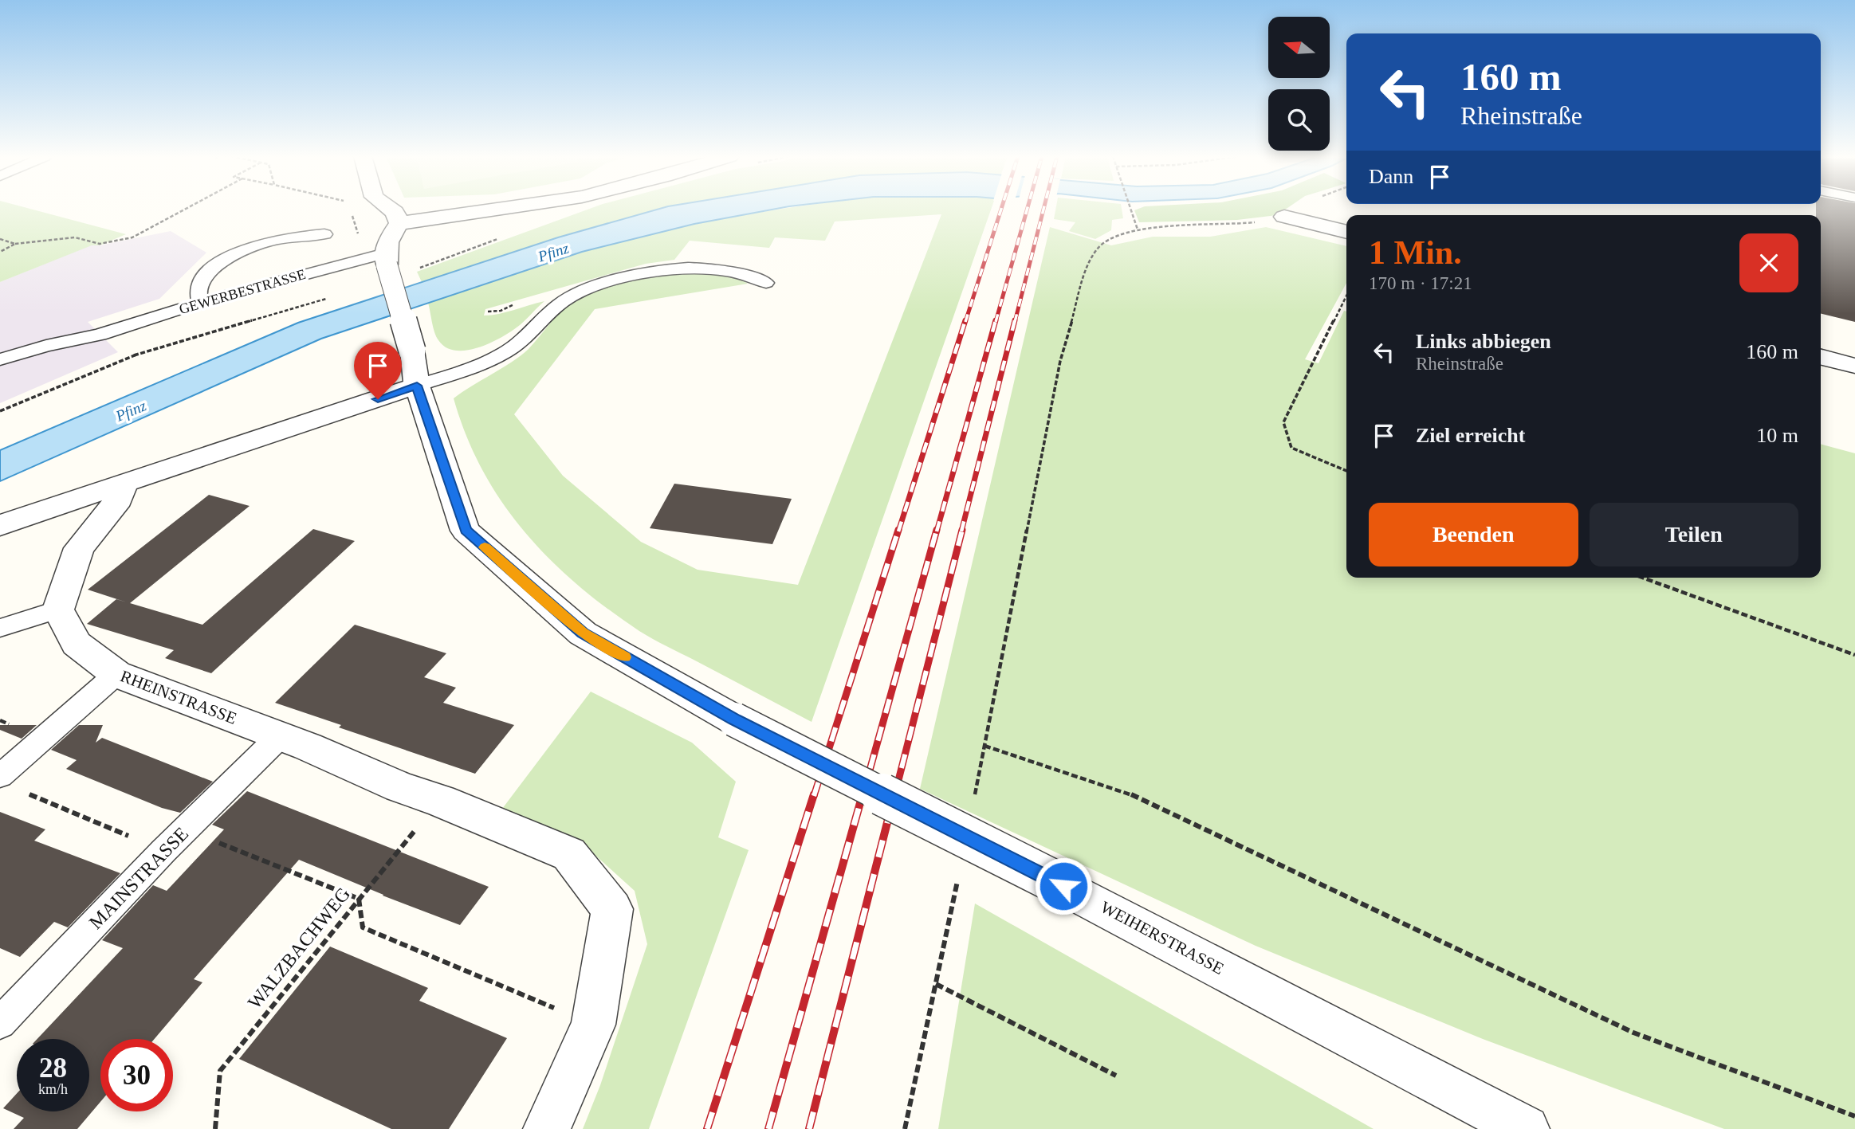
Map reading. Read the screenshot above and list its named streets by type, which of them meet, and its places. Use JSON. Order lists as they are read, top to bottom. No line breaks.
{"streets":{"street":["RHEINSTRASSE","WEIHERSTRASSE"],"lane":["GEWERBESTRASSE","MAINSTRASSE"],"path":["WALZBACHWEG"]},"crossings":[["GEWERBESTRASSE","WEIHERSTRASSE"],["RHEINSTRASSE","MAINSTRASSE"],["RHEINSTRASSE","WALZBACHWEG"]],"water":["Pfinz"],"north":"left","page":{"turn":["160 m","Rheinstraße"],"then":"Dann","heading":["1 Min.","170 m · 17:21"],"list":[{"name":"Links abbiegen","note":"Rheinstraße","value":"160 m"},{"name":"Ziel erreicht","value":"10 m"}],"buttons":["Beenden","Teilen"],"speed":"28 km/h","limit":"30"}}
